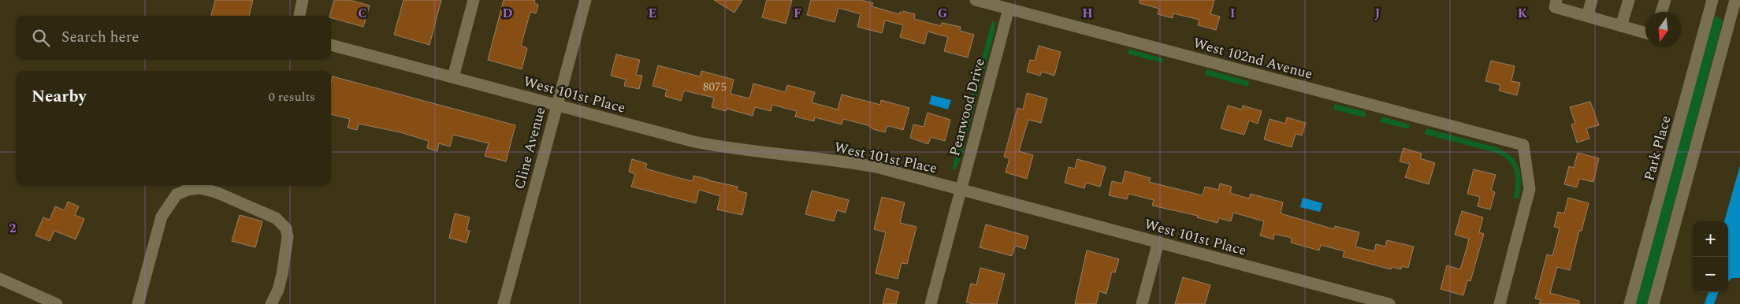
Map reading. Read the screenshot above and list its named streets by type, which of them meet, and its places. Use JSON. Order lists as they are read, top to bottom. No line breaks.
{"streets":{"street":["West 102nd Avenue","West 101st Place","Pearwood Drive","Cline Avenue","Park Place"]},"crossings":[["West 102nd Avenue","Pearwood Drive"],["West 101st Place","Pearwood Drive"],["West 101st Place","Cline Avenue"]],"house_numbers":["8075"],"north":"bottom","page":{"search":"Search here","heading":["Nearby","0 results"],"map_buttons":["+","−"]},"grid":{"columns":["C","D","E","F","G","H","I","J","K"],"rows":["2"]}}
